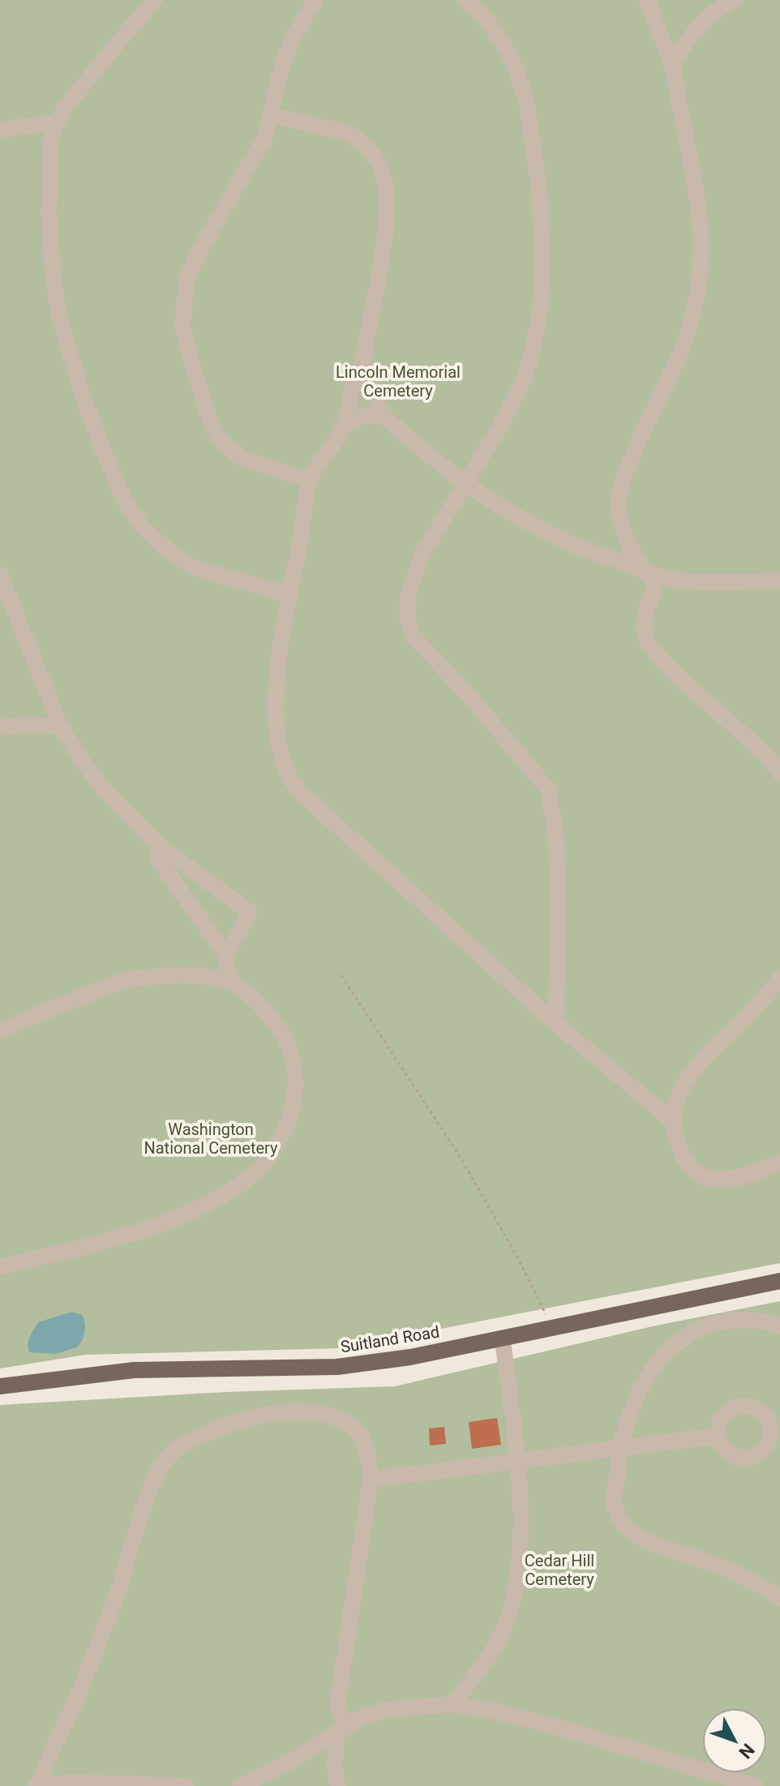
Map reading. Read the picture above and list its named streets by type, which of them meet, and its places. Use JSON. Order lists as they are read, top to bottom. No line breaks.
{"streets":{"main road":["Suitland Road"]},"parks":["Lincoln Memorial Cemetery","Washington National Cemetery","Cedar Hill Cemetery"],"north":"bottom right"}
